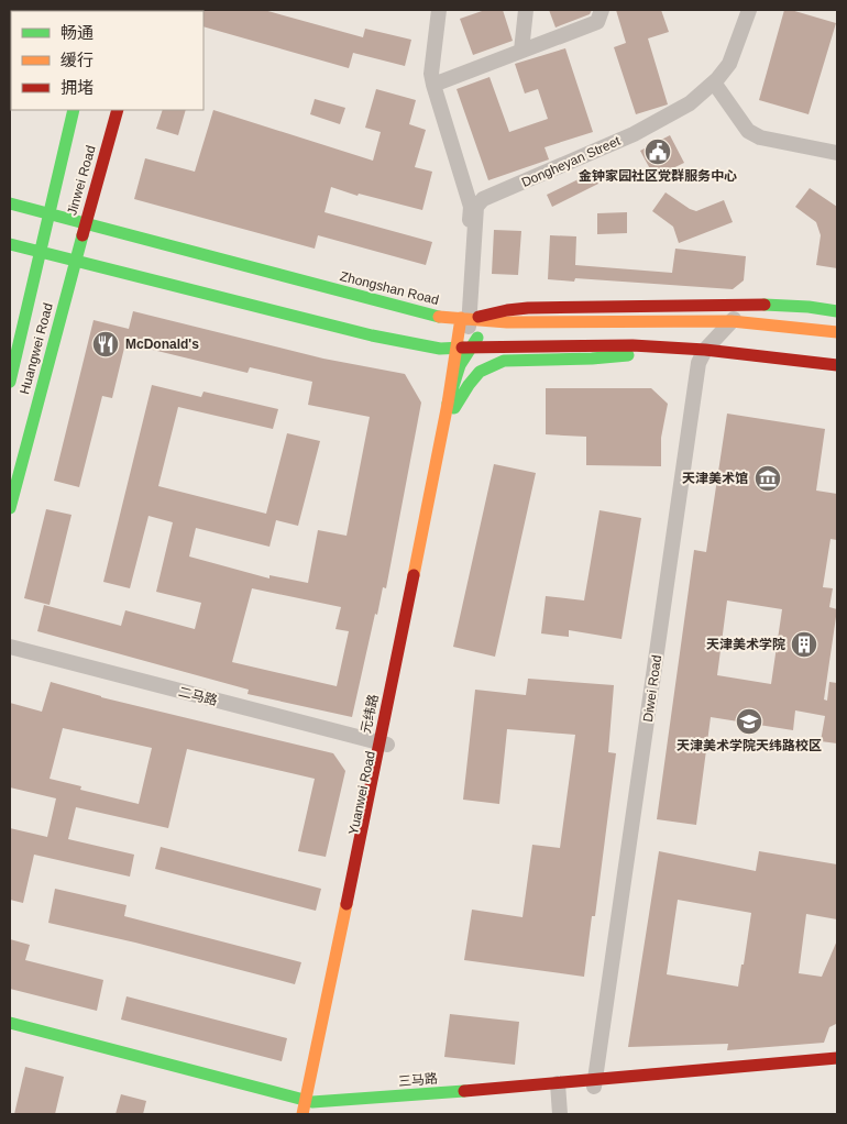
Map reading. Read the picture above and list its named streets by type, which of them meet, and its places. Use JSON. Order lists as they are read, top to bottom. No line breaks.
{"streets":{"main road":["Jinwei Road","Zhongshan Road","Huangwei Road","元纬路","Yuanwei Road","三马路"],"street":["Dongheyan Street","Diwei Road","二马路"]},"crossings":[["Dongheyan Street","Zhongshan Road"],["Dongheyan Street","元纬路"],["Jinwei Road","Zhongshan Road"],["Jinwei Road","Huangwei Road"],["Zhongshan Road","Huangwei Road"],["Zhongshan Road","Diwei Road"],["Diwei Road","三马路"],["二马路","元纬路"],["二马路","Yuanwei Road"],["元纬路","Yuanwei Road"],["元纬路","三马路"],["Yuanwei Road","三马路"]],"places":{"public building":["金钟家园社区党群服务中心"],"restaurant":["McDonald's"],"museum":["天津美术馆"],"building":["天津美术学院"],"school or university":["天津美术学院天纬路校区"]},"legend":["畅通","缓行","拥堵"]}
